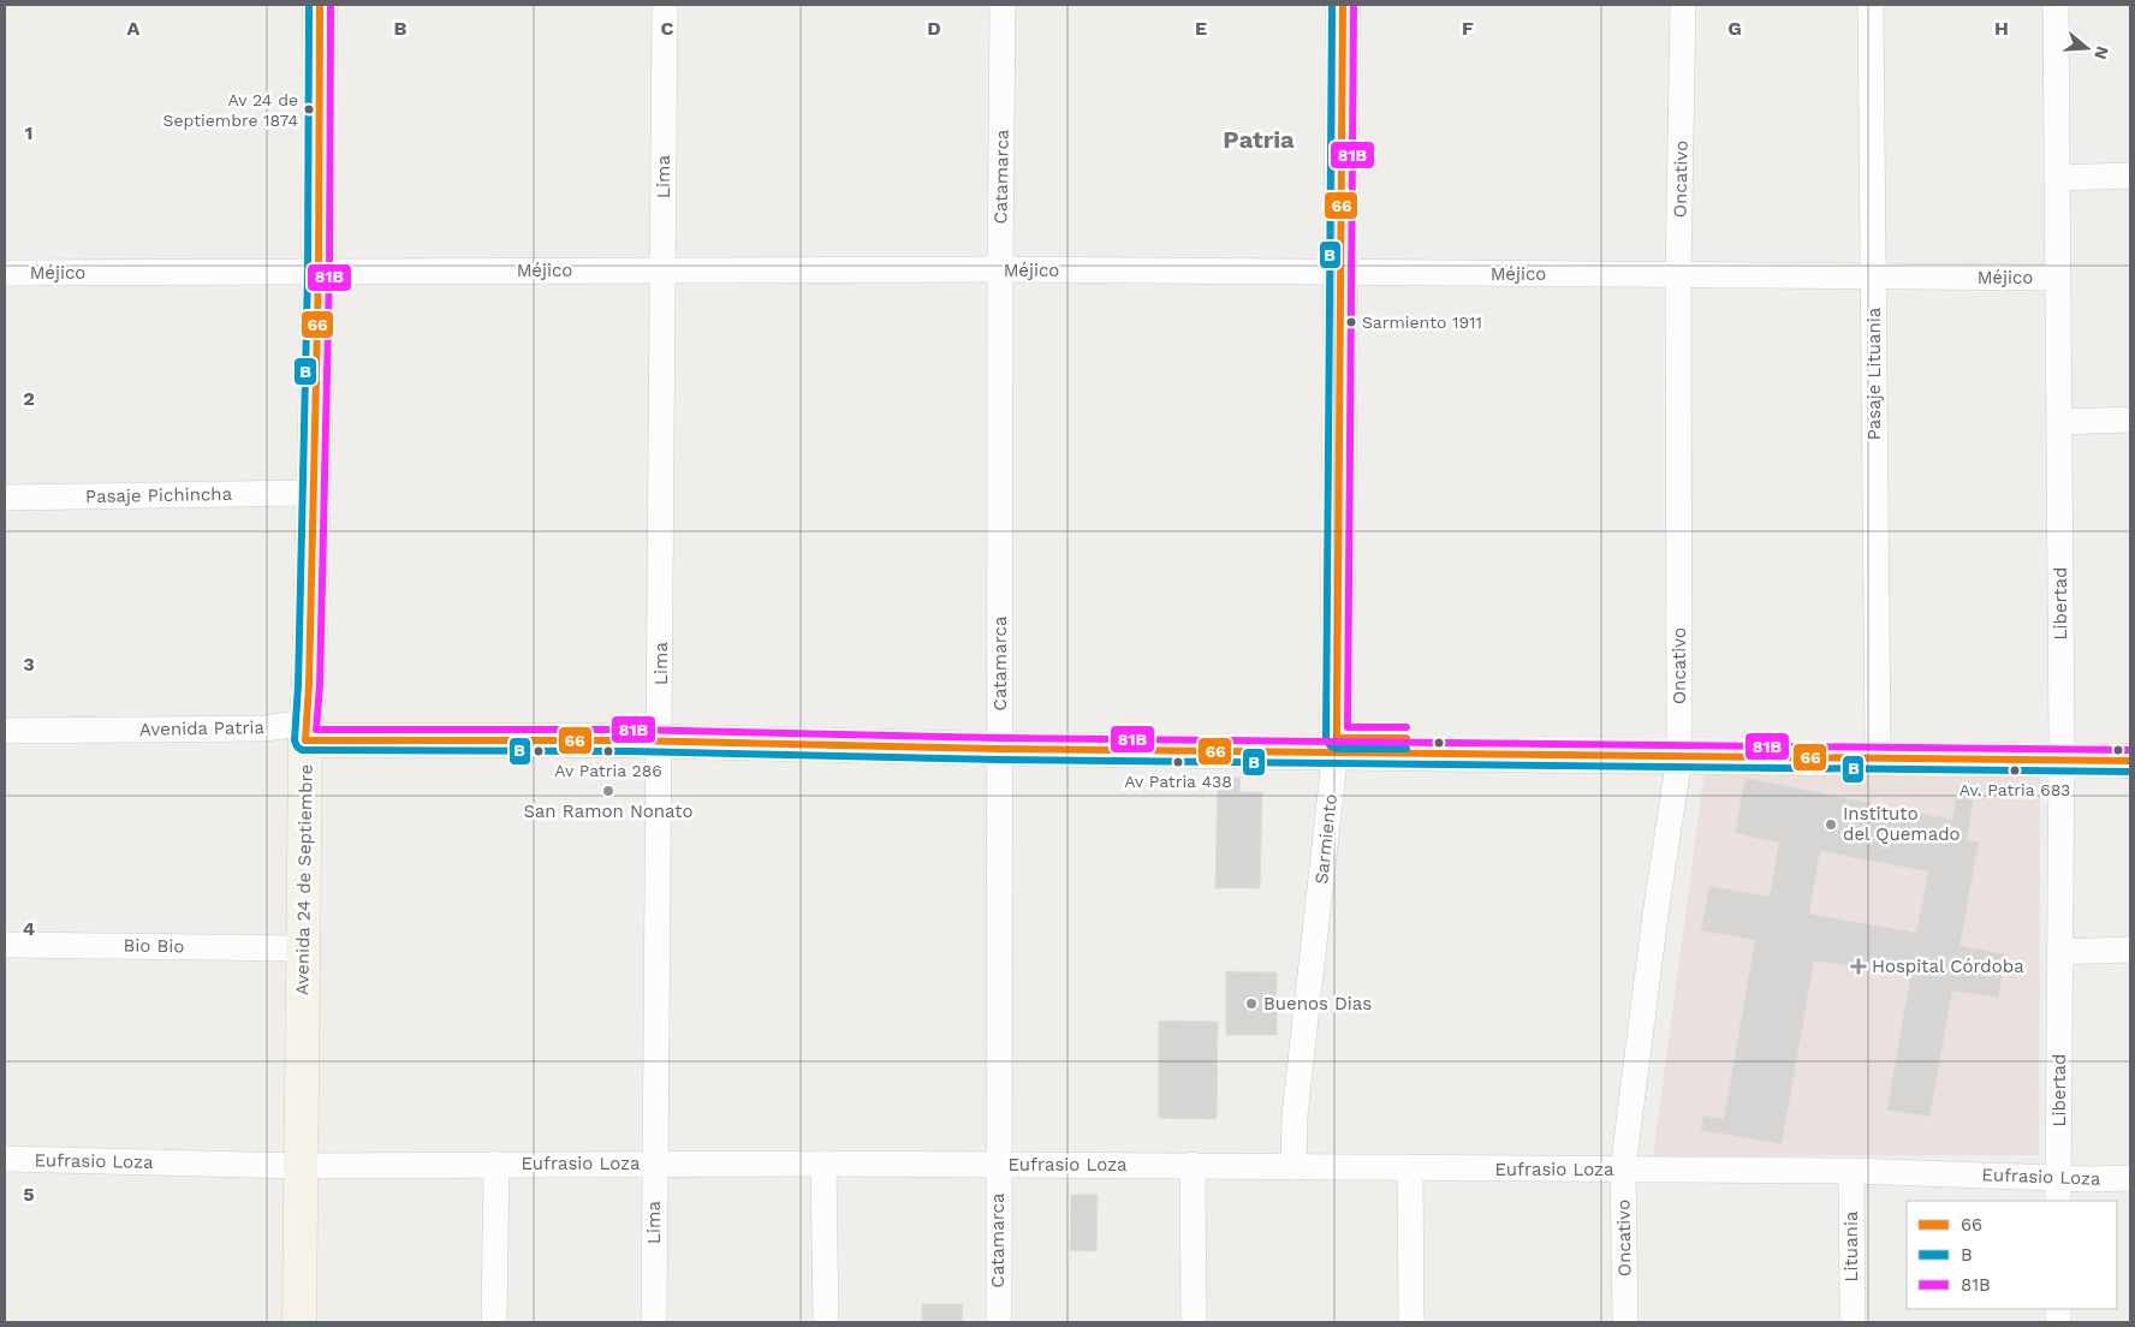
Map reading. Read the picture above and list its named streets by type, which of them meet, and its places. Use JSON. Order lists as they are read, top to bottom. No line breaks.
{"streets":{"main road":["Avenida Patria","Sarmiento","Avenida 24 de Septiembre"],"street":["Lima","Catamarca","Oncativo","Méjico","Pasaje Lituania","Pasaje Pichincha","Libertad","Bio Bio","Eufrasio Loza","Lituania"]},"crossings":[["Lima","Méjico"],["Lima","Avenida Patria"],["Lima","Eufrasio Loza"],["Catamarca","Méjico"],["Catamarca","Avenida Patria"],["Catamarca","Eufrasio Loza"],["Oncativo","Méjico"],["Oncativo","Avenida Patria"],["Oncativo","Eufrasio Loza"],["Méjico","Pasaje Lituania"],["Méjico","Libertad"],["Méjico","Sarmiento"],["Méjico","Avenida 24 de Septiembre"],["Pasaje Lituania","Avenida Patria"],["Pasaje Pichincha","Avenida 24 de Septiembre"],["Libertad","Avenida Patria"],["Libertad","Eufrasio Loza"],["Avenida Patria","Sarmiento"],["Avenida Patria","Avenida 24 de Septiembre"],["Sarmiento","Eufrasio Loza"],["Avenida 24 de Septiembre","Bio Bio"],["Avenida 24 de Septiembre","Eufrasio Loza"],["Eufrasio Loza","Lituania"]],"districts":["Patria"],"places":{"other":["Av 24 de Septiembre 1874","Sarmiento 1911","Av Patria 286","Av Patria 438","Av. Patria 683","San Ramon Nonato","Instituto del Quemado","Buenos Dias"],"health":["Hospital Córdoba"]},"lines":["transit line 66","transit line B","transit line 81B"],"legend":["66","B","81B"],"north":"right","grid":{"columns":["A","B","C","D","E","F","G","H"],"rows":["1","2","3","4","5"]}}
